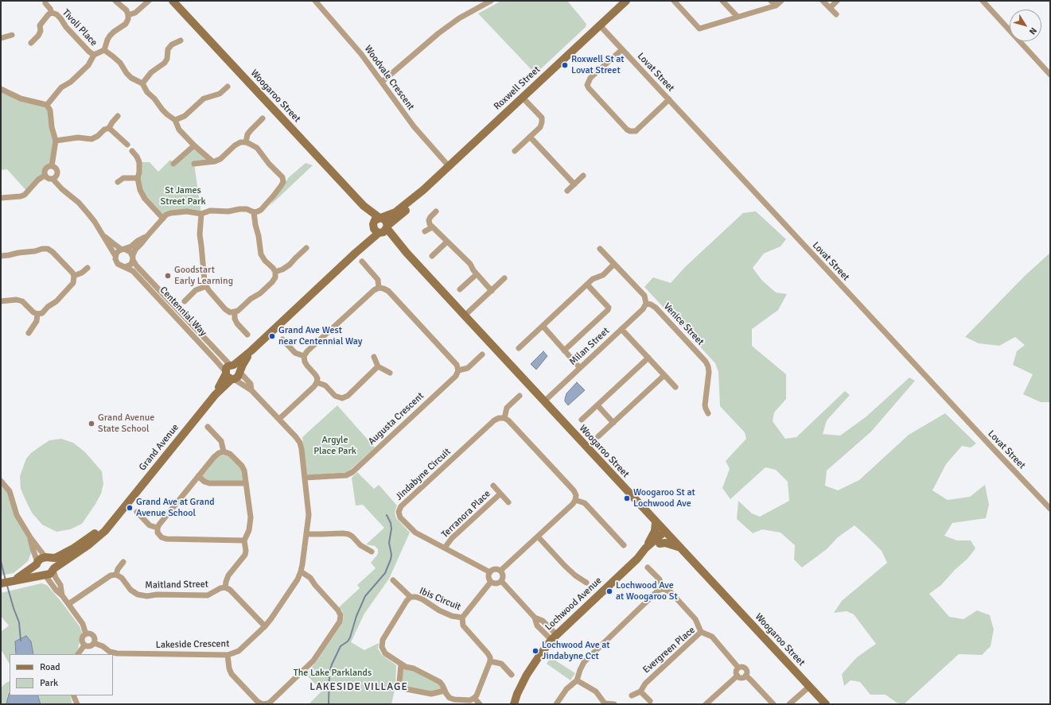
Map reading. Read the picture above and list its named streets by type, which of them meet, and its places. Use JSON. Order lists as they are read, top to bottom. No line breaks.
{"streets":{"street":["Tivoli Place","Lovat Street","Woodvale Crescent","Roxwell Street","Woogaroo Street","Centennial Way","Venice Street","Milan Street","Augusta Crescent","Grand Avenue","Jindabyne Circuit","Terranora Place","Maitland Street","Ibis Circuit","Lochwood Avenue","Lakeside Crescent","Evergreen Place"]},"crossings":[["Lovat Street","Roxwell Street"],["Woodvale Crescent","Roxwell Street"],["Roxwell Street","Woogaroo Street"],["Roxwell Street","Grand Avenue"],["Woogaroo Street","Milan Street"],["Woogaroo Street","Grand Avenue"],["Woogaroo Street","Lochwood Avenue"],["Centennial Way","Grand Avenue"],["Centennial Way","Lakeside Crescent"],["Venice Street","Milan Street"],["Augusta Crescent","Lakeside Crescent"],["Grand Avenue","Lakeside Crescent"],["Jindabyne Circuit","Terranora Place"],["Jindabyne Circuit","Ibis Circuit"]],"districts":["LAKESIDE VILLAGE"],"parks":["St James Street Park","Argyle Place Park","The Lake Parklands"],"places":["Roxwell St at Lovat Street","Goodstart Early Learning","Grand Ave West near Centennial Way","Grand Avenue State School","Woogaroo St at Lochwood Ave","Grand Ave at Grand Avenue School","Lochwood Ave at Woogaroo St","Lochwood Ave at Jindabyne Cct"],"legend":["Road","Park"],"north":"bottom right"}
